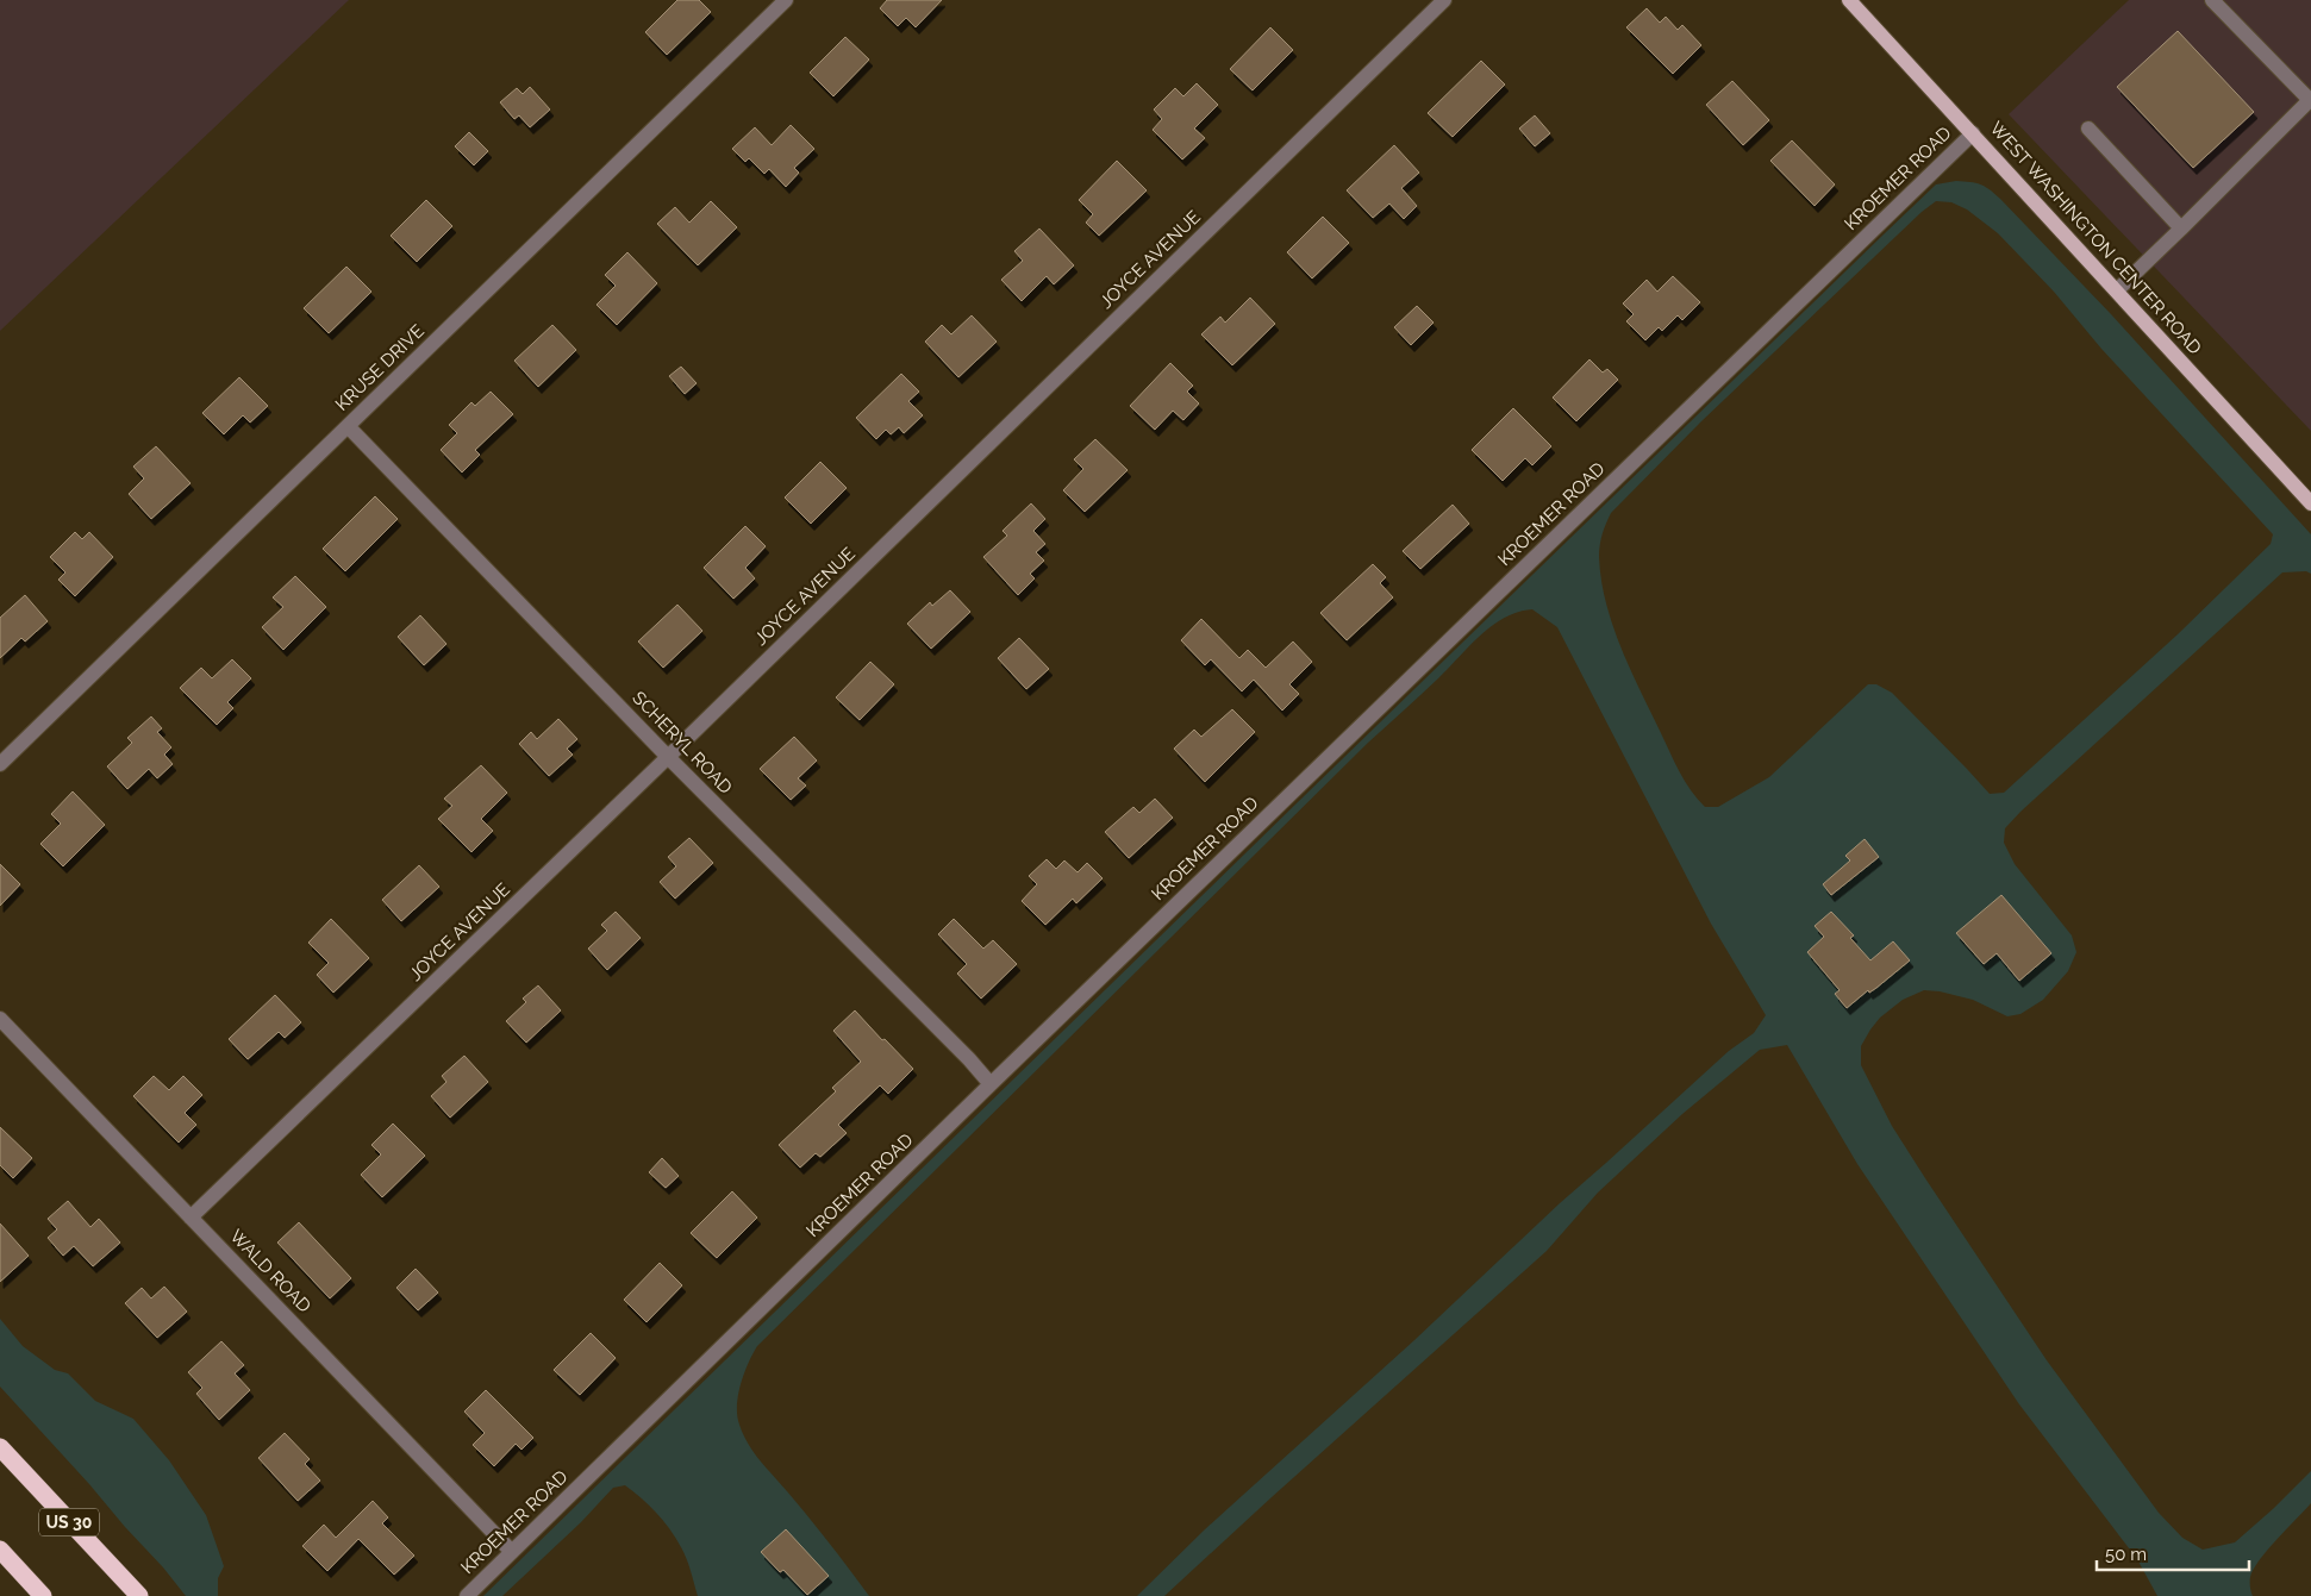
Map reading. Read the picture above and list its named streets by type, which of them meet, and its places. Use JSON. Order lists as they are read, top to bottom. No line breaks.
{"streets":{"highway":["US 30"],"main road":["WEST WASHINGTON CENTER ROAD"],"street":["KROEMER ROAD","JOYCE AVENUE","KRUSE DRIVE","SCHERYL ROAD","WALD ROAD"]},"crossings":[["KROEMER ROAD","WEST WASHINGTON CENTER ROAD"],["KROEMER ROAD","SCHERYL ROAD"],["KROEMER ROAD","WALD ROAD"],["JOYCE AVENUE","SCHERYL ROAD"],["JOYCE AVENUE","WALD ROAD"],["KRUSE DRIVE","SCHERYL ROAD"]],"scale_bar":"50 m"}
